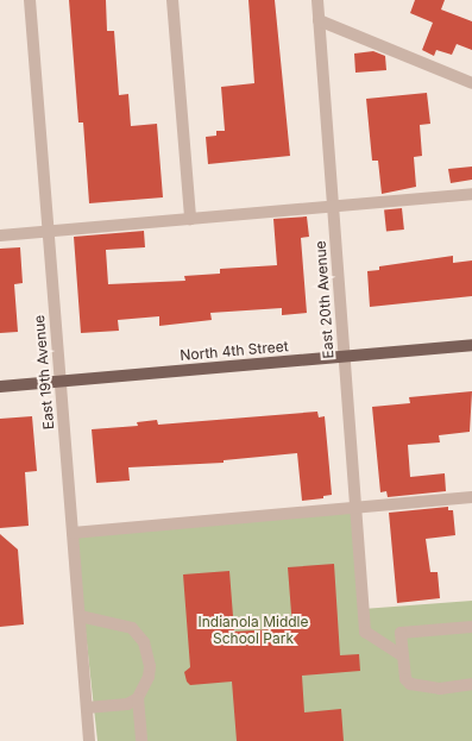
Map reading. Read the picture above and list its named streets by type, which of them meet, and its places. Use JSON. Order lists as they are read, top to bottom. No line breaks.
{"streets":{"main road":["North 4th Street"],"street":["East 20th Avenue","East 19th Avenue"]},"crossings":[["East 20th Avenue","North 4th Street"],["North 4th Street","East 19th Avenue"]],"parks":["Indianola Middle School Park"]}
